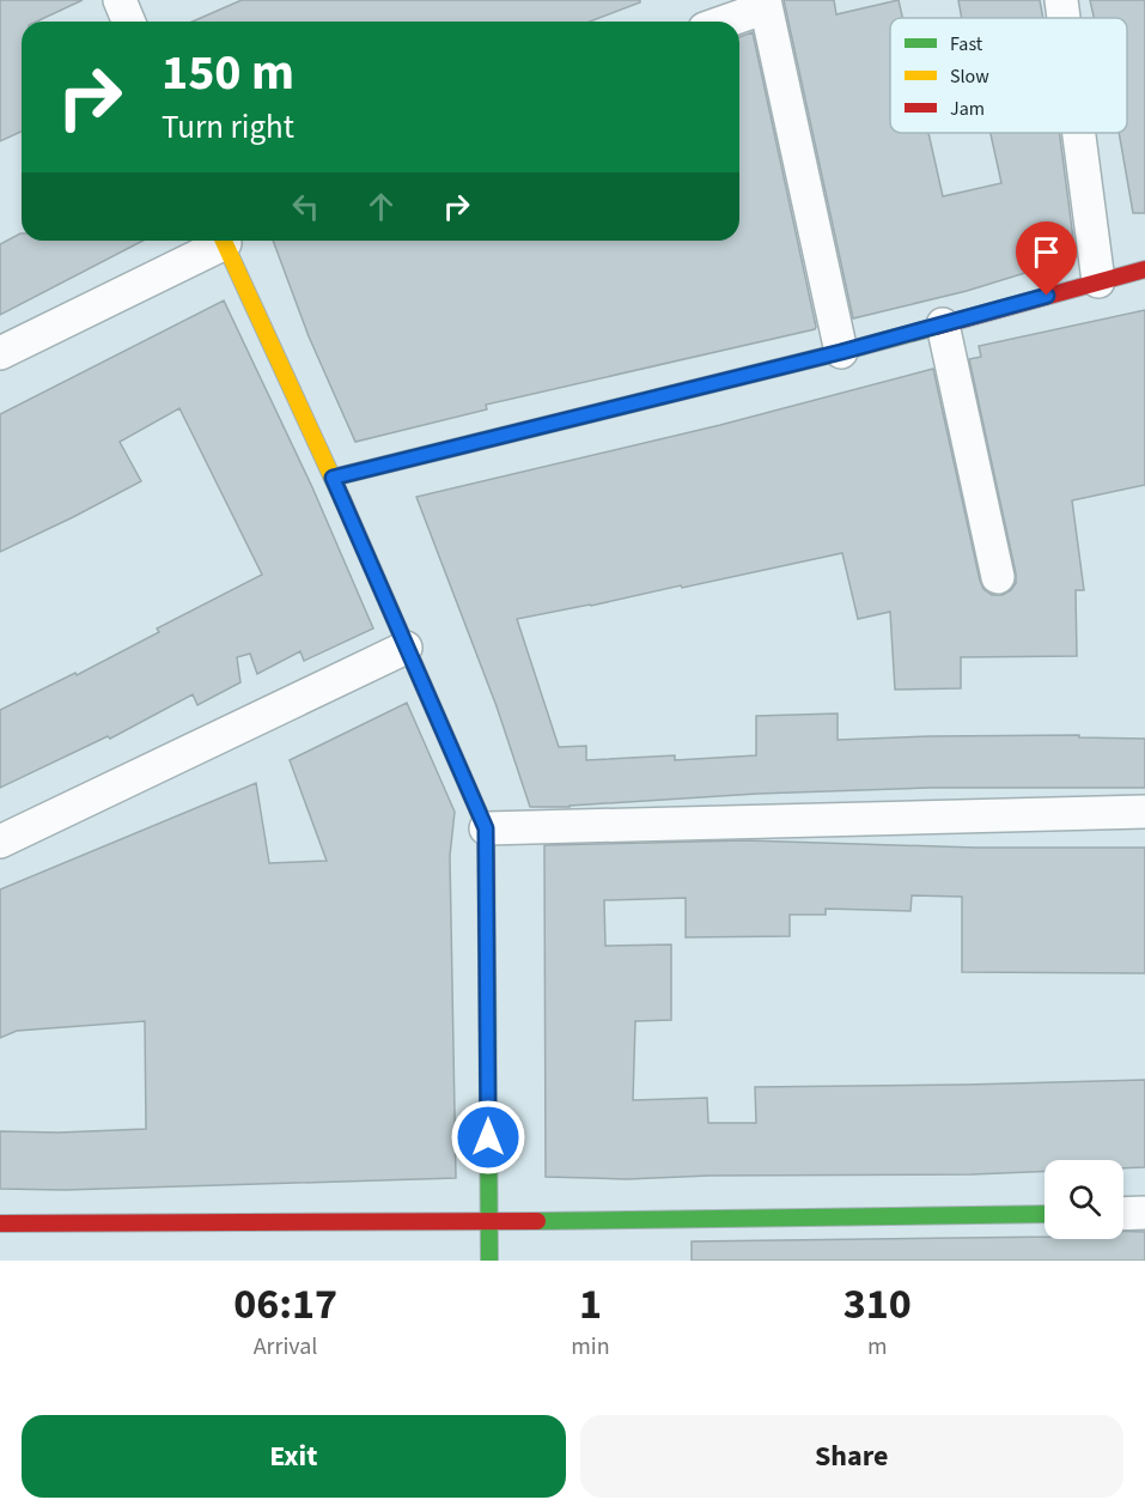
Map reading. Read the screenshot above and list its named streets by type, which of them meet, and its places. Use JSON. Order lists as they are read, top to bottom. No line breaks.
{"legend":["Fast","Slow","Jam"],"page":{"turn":["150 m","Turn right"],"eta":["06:17","Arrival","1","min","310","m"],"buttons":["Exit","Share"]}}
